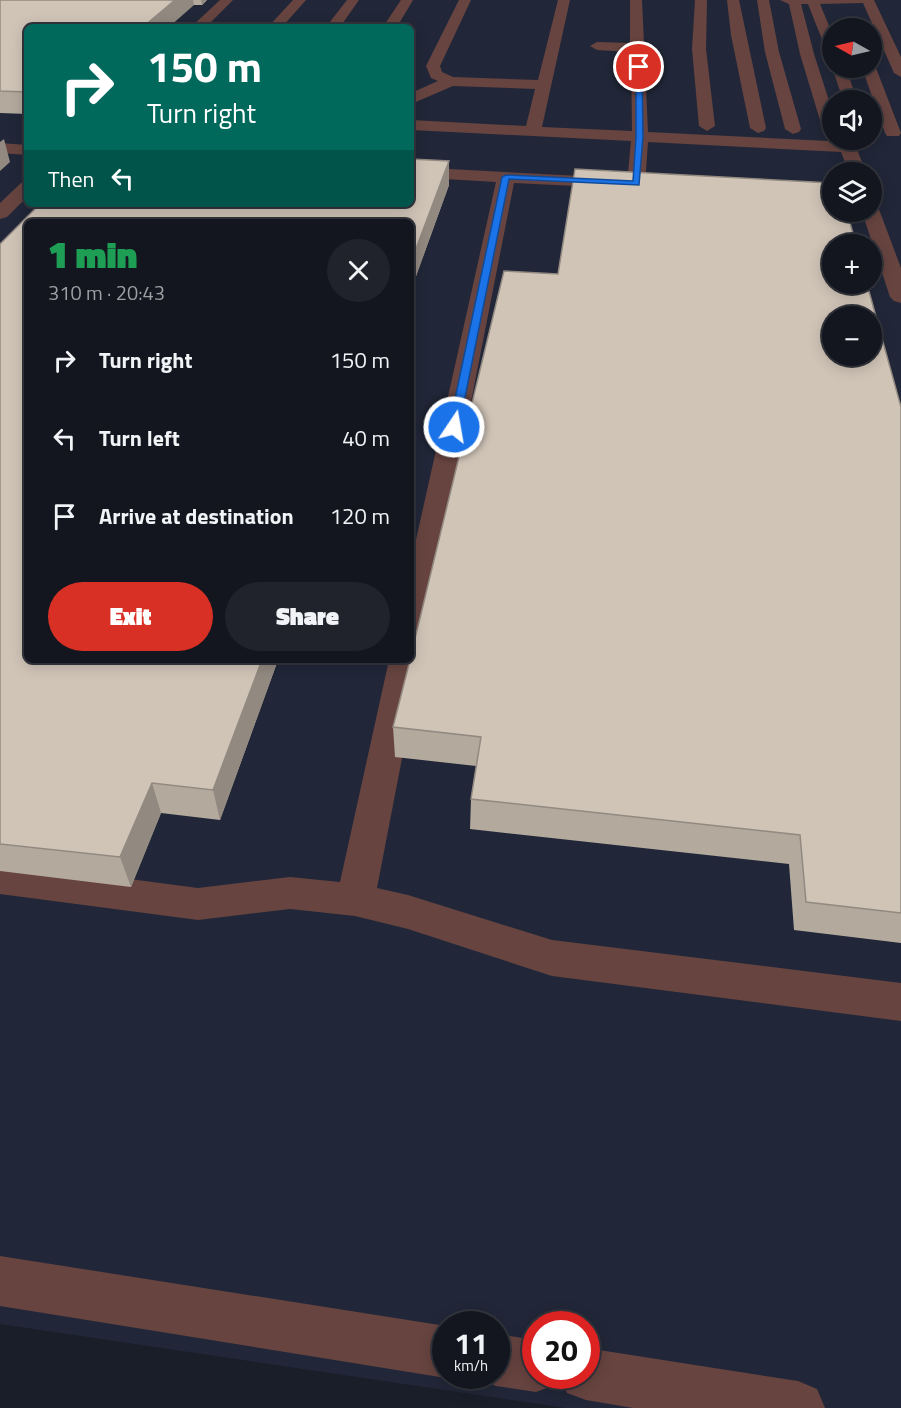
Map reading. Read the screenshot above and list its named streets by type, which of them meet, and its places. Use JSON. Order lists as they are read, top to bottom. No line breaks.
{"north":"left","page":{"map_buttons":["+","−"],"turn":["150 m","Turn right"],"then":"Then","heading":["1 min","310 m · 20:43"],"list":[{"name":"Turn right","value":"150 m"},{"name":"Turn left","value":"40 m"},{"name":"Arrive at destination","value":"120 m"}],"buttons":["Exit","Share"],"speed":"11 km/h","limit":"20"}}
